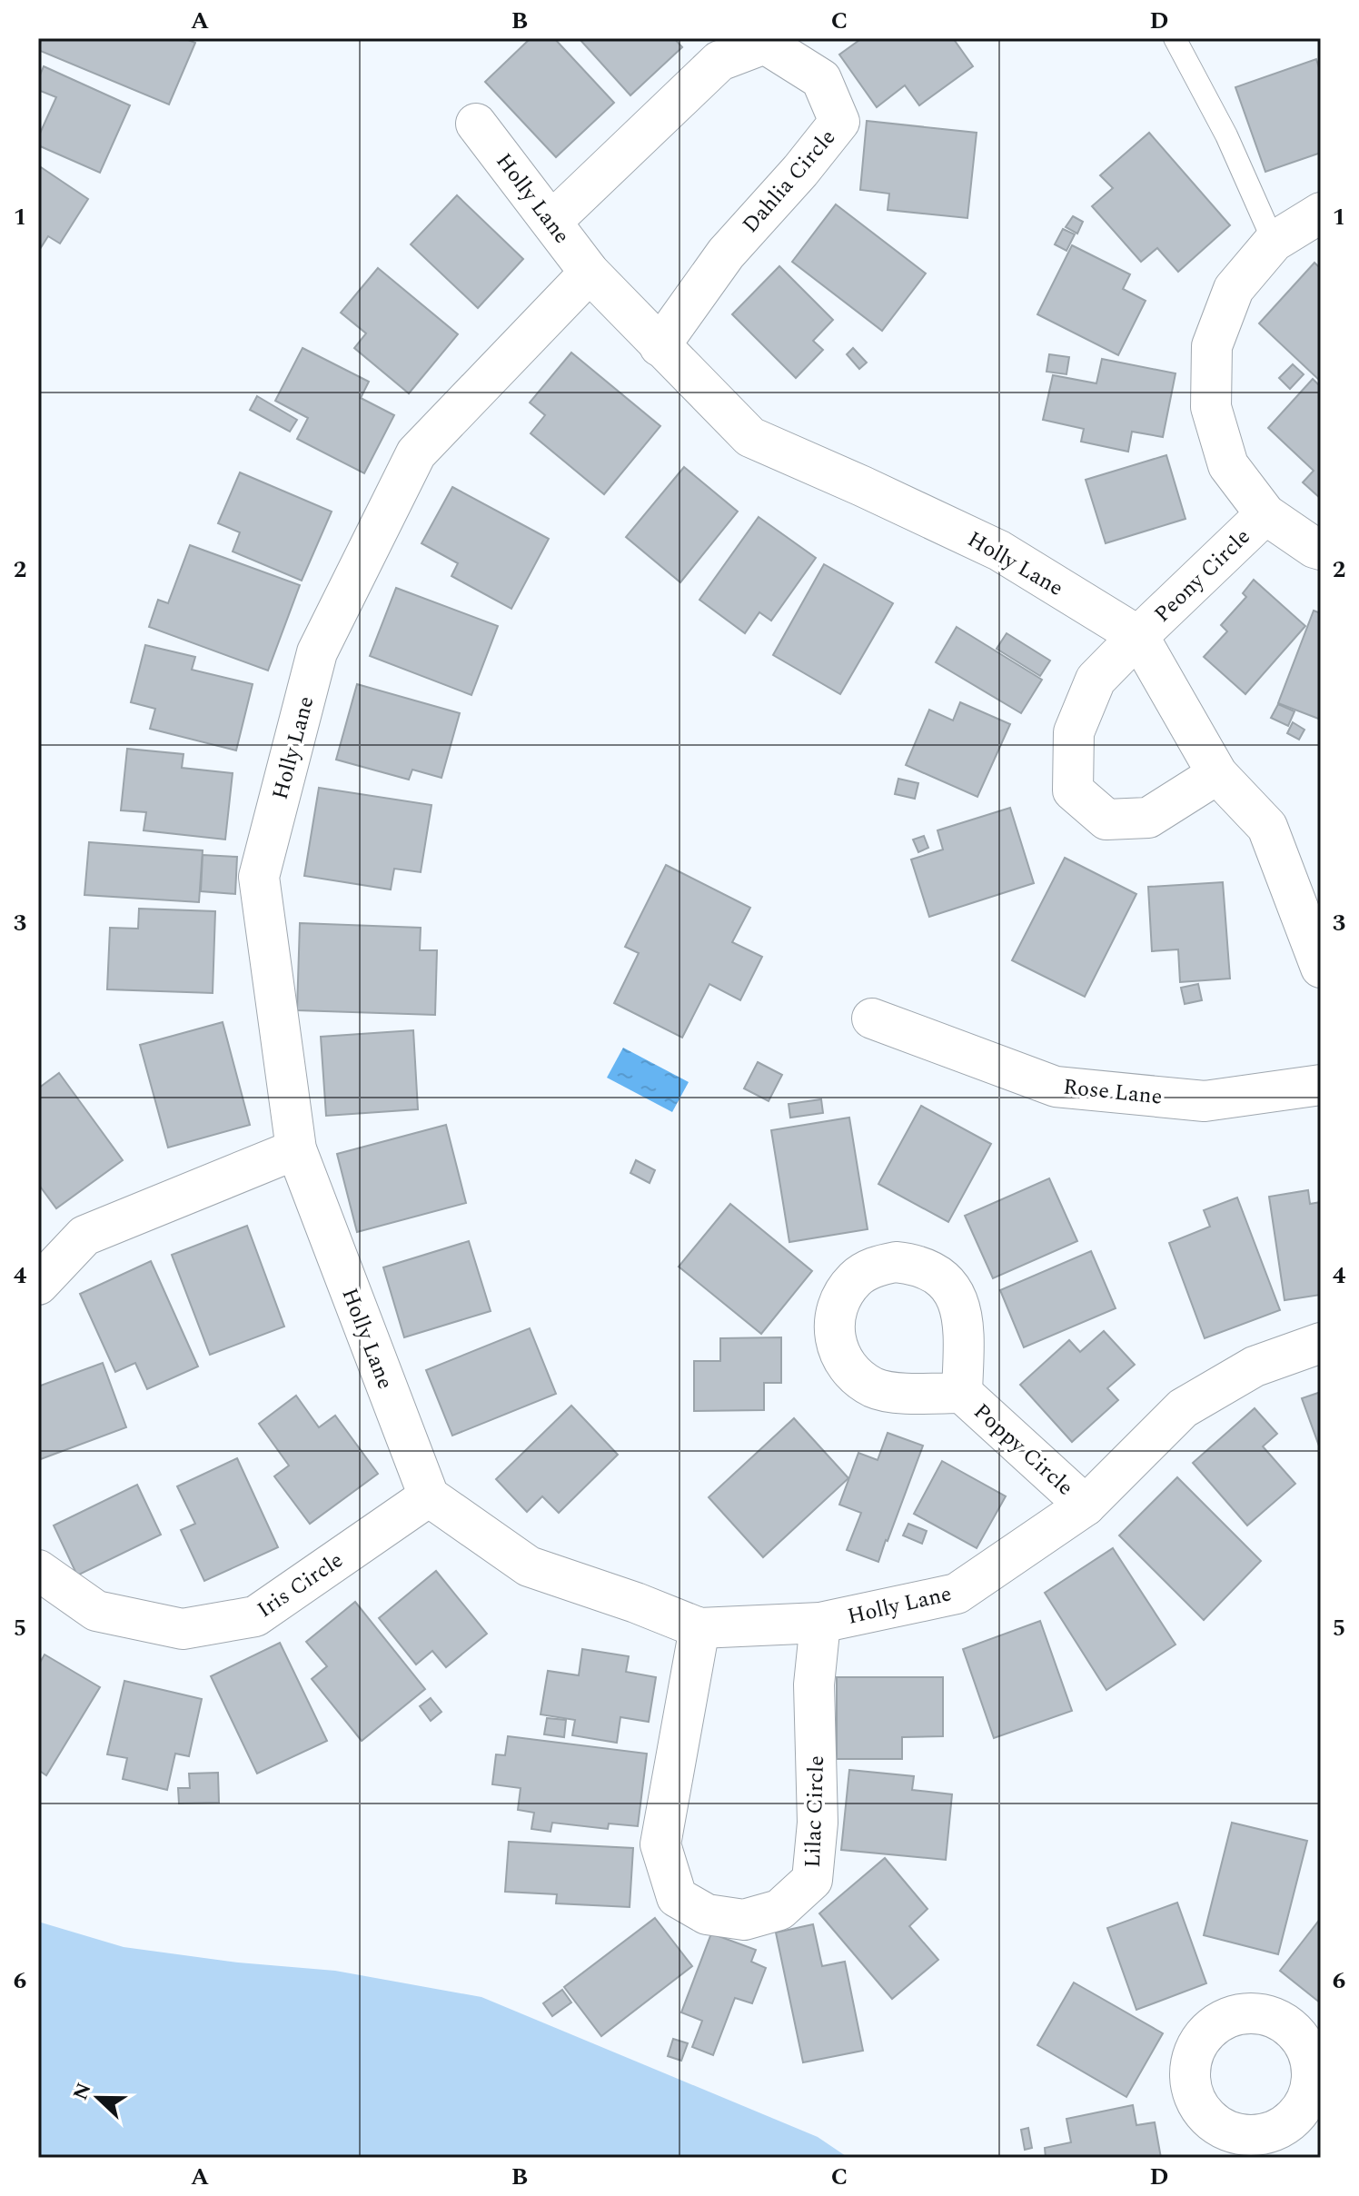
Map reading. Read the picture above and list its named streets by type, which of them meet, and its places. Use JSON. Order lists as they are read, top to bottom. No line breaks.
{"streets":{"street":["Dahlia Circle","Holly Lane","Peony Circle","Rose Lane","Poppy Circle","Iris Circle","Lilac Circle"]},"crossings":[["Dahlia Circle","Holly Lane"],["Holly Lane","Peony Circle"],["Holly Lane","Poppy Circle"],["Holly Lane","Iris Circle"],["Holly Lane","Lilac Circle"]],"north":"left","grid":{"columns":["A","B","C","D"],"rows":["1","2","3","4","5","6"]}}
